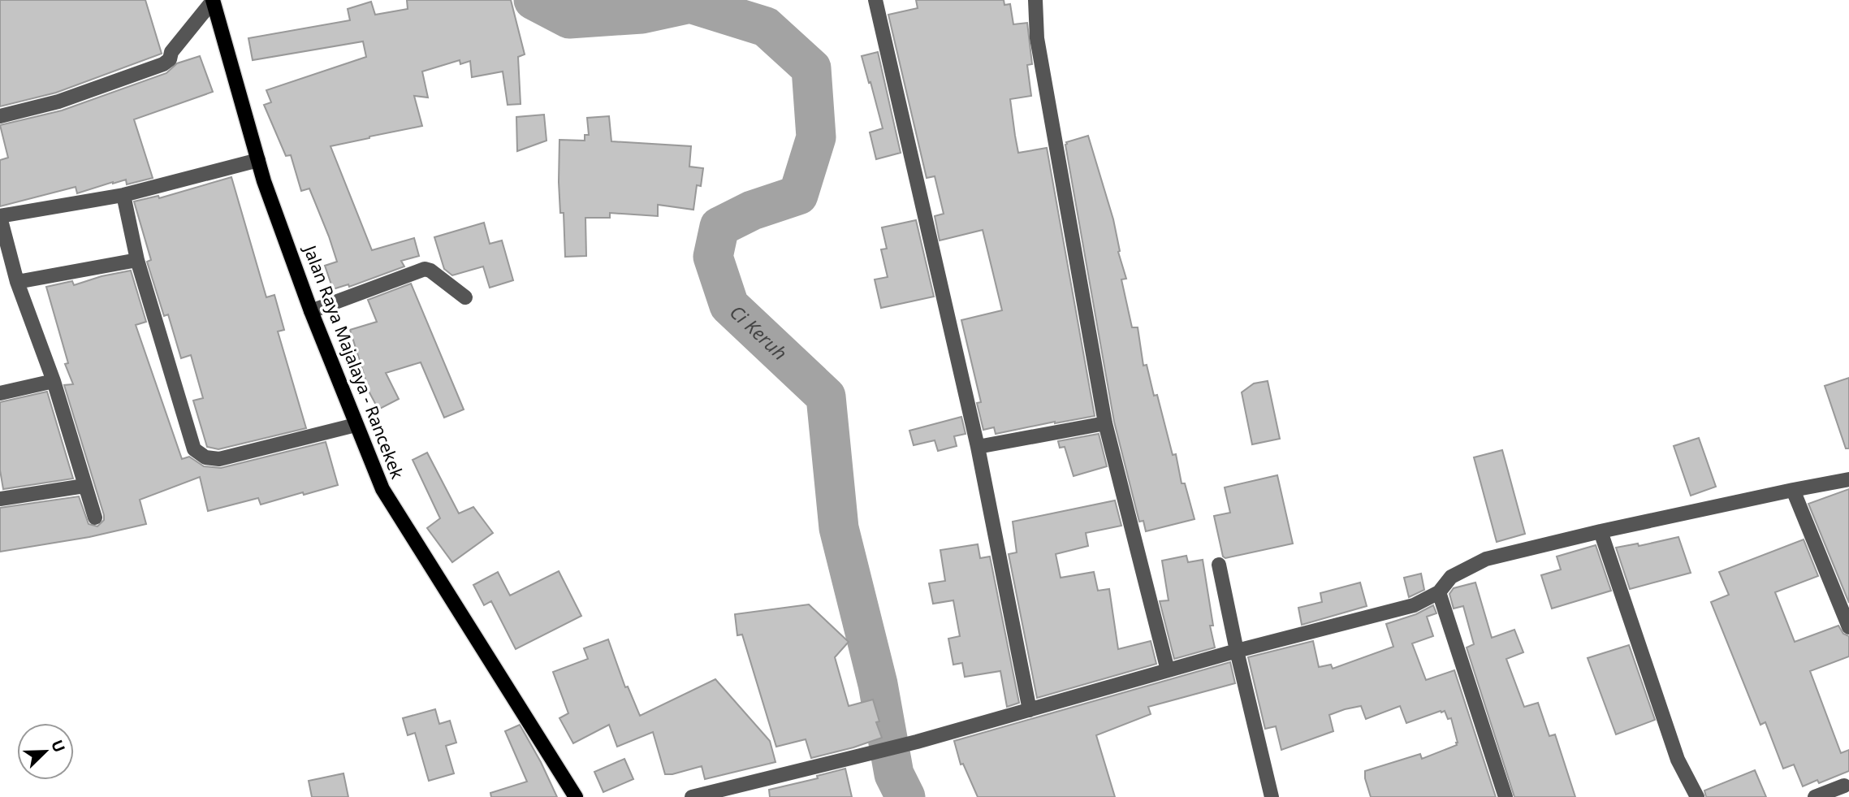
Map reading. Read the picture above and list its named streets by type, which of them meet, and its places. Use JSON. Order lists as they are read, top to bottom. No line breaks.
{"streets":{"main road":["Jalan Raya Majalaya - Rancekek"]},"water":["Ci Keruh"],"north":"top right"}
